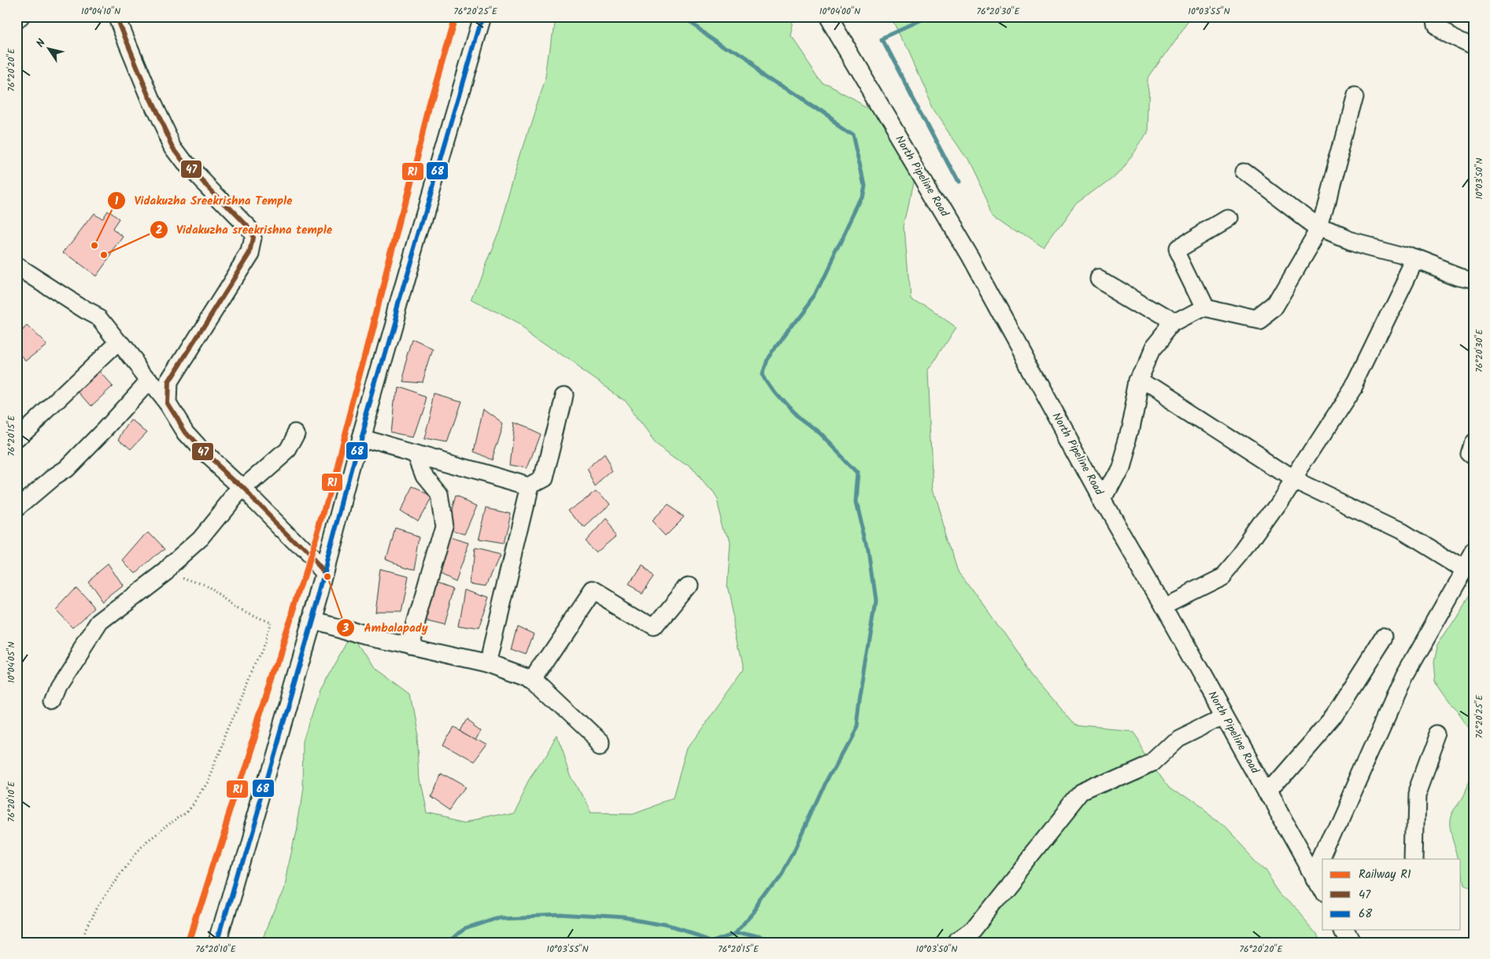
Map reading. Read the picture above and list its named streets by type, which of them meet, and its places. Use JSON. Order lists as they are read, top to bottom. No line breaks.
{"streets":{"street":["North Pipeline Road"]},"places":["Vidakuzha Sreekrishna Temple","Vidakuzha sreekrishna temple","Ambalapady"],"lines":["rail line R1","transit line 47","transit line 68"],"legend":["Railway R1","47","68"],"north":"top left","coordinates":["10°04'10\"N","76°20'25\"E","10°04'00\"N","76°20'30\"E","10°03'55\"N","76°20'20\"E","10°03'50\"N","76°20'15\"E","10°04'05\"N","76°20'10\"E"]}
